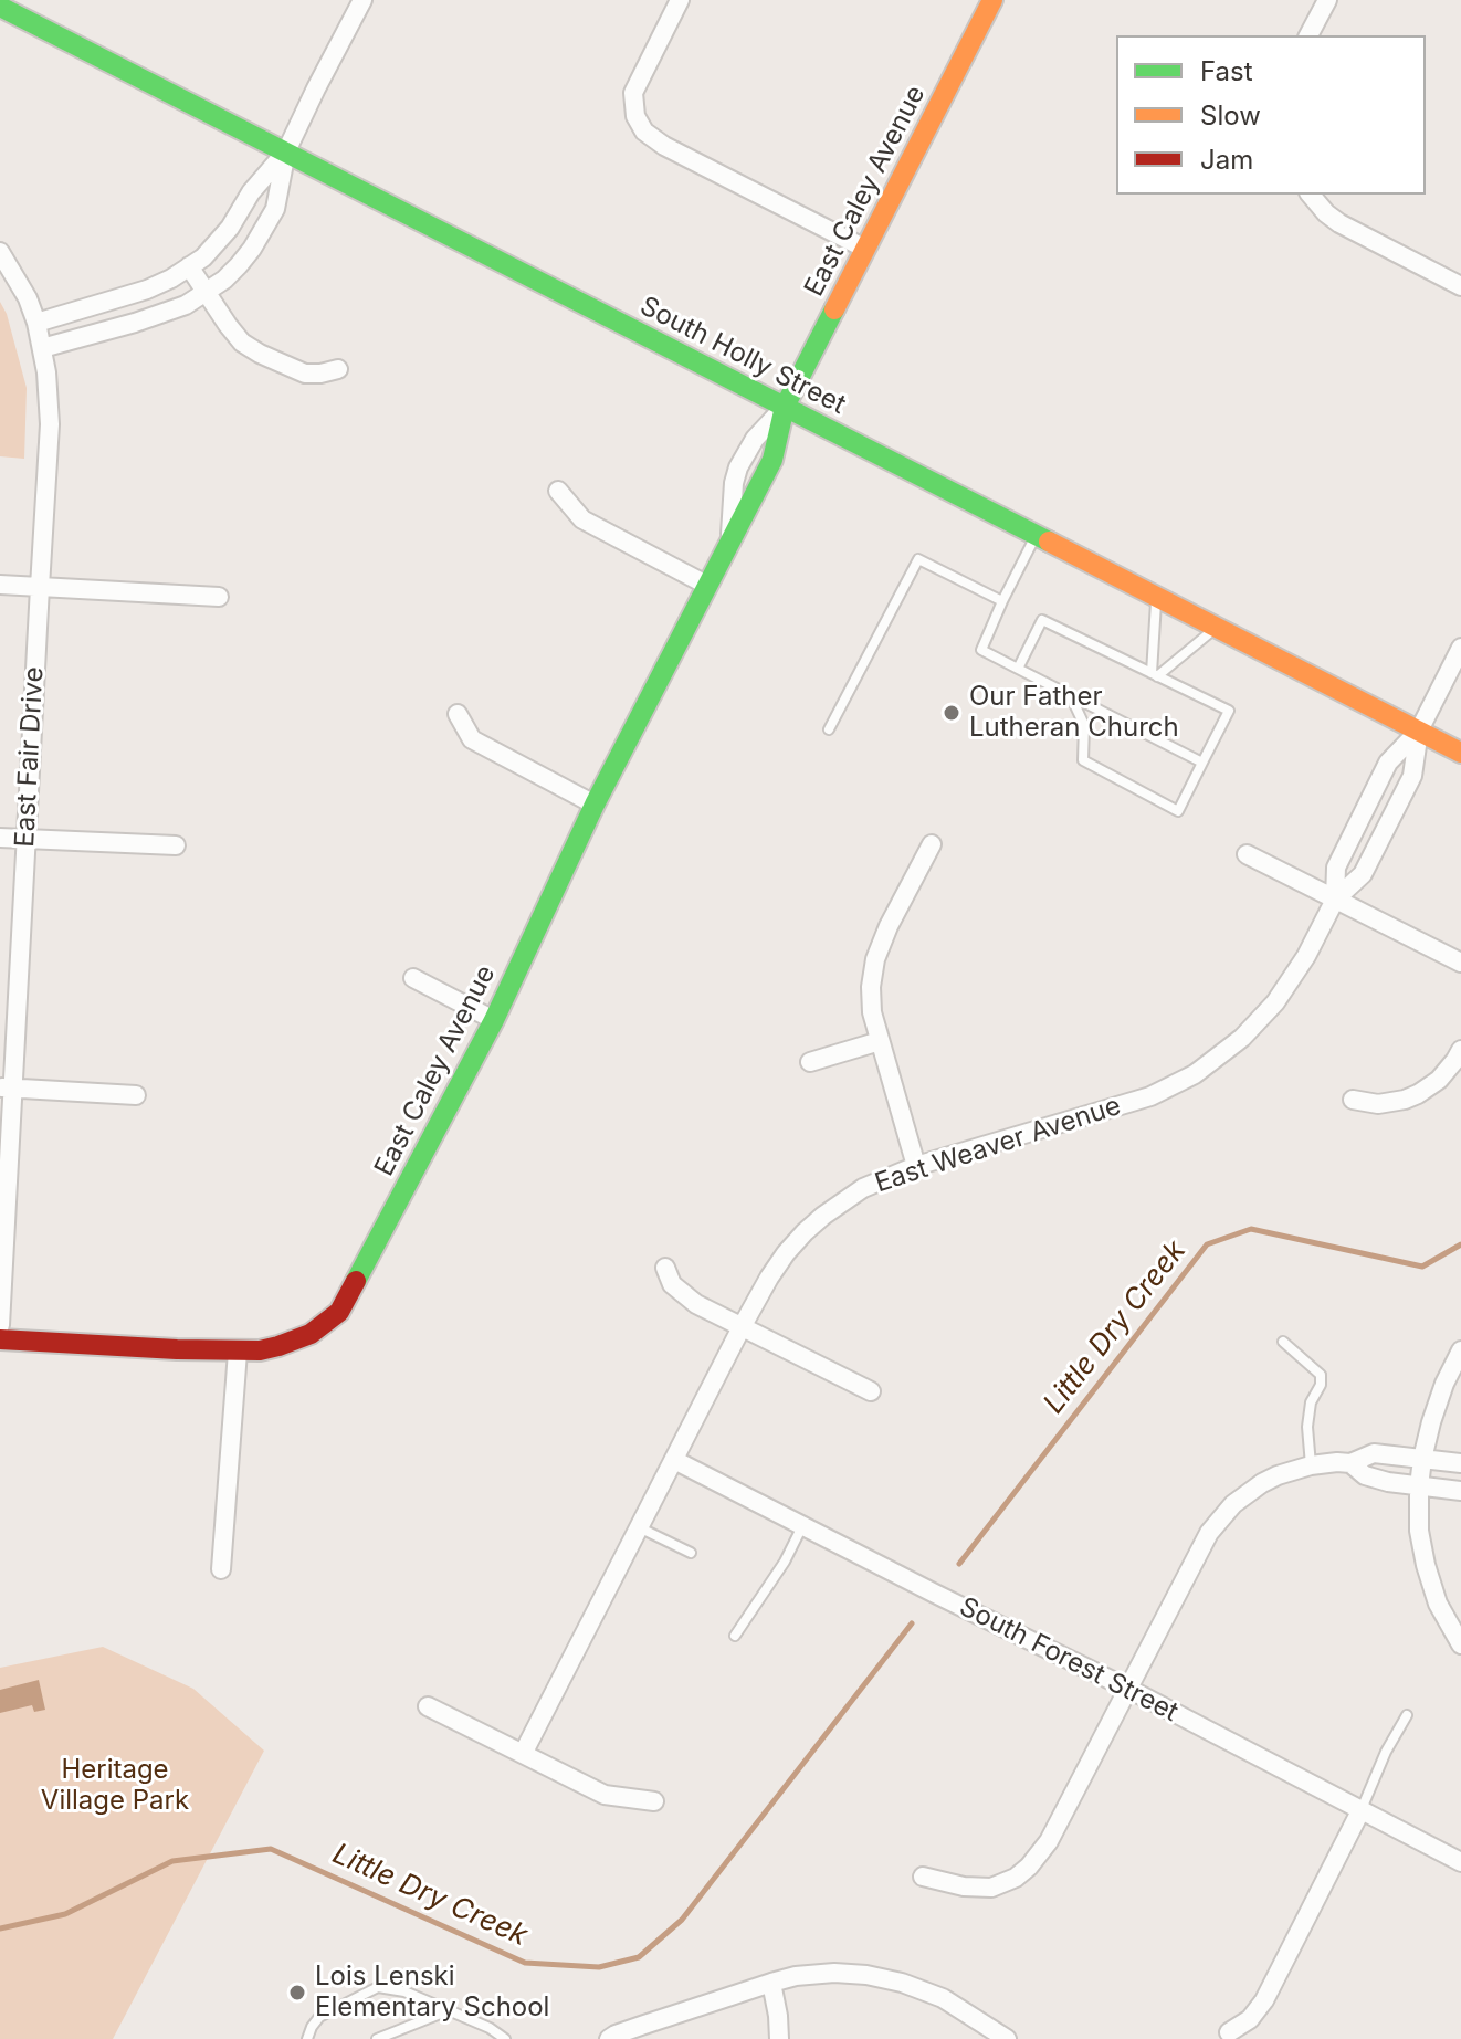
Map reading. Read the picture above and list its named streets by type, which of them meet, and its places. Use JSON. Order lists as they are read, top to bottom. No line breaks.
{"streets":{"street":["East Caley Avenue","South Holly Street","East Fair Drive","East Weaver Avenue","South Forest Street"]},"crossings":[["East Caley Avenue","South Holly Street"],["South Holly Street","East Weaver Avenue"],["East Weaver Avenue","South Forest Street"]],"water":["Little Dry Creek"],"parks":["Heritage Village Park"],"places":["Our Father Lutheran Church","Lois Lenski Elementary School"],"legend":["Fast","Slow","Jam"]}
